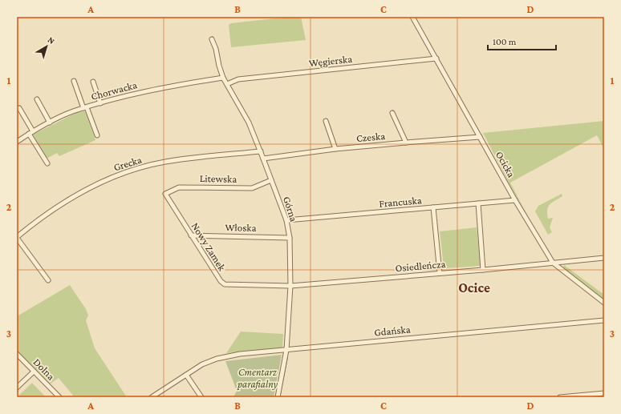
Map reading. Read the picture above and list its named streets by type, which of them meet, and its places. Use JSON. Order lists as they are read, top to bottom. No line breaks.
{"streets":{"street":["Węgierska","Chorwacka","Czeska","Grecka","Ocicka","Litewska","Francuska","Górna","Włoska","Nowy Zamek","Osiedleńcza","Gdańska","Dolna"]},"crossings":[["Węgierska","Ocicka"],["Węgierska","Górna"],["Chorwacka","Górna"],["Czeska","Ocicka"],["Czeska","Górna"],["Grecka","Górna"],["Ocicka","Francuska"],["Ocicka","Osiedleńcza"],["Litewska","Górna"],["Litewska","Nowy Zamek"],["Francuska","Górna"],["Górna","Włoska"],["Górna","Nowy Zamek"],["Górna","Osiedleńcza"],["Górna","Gdańska"],["Włoska","Nowy Zamek"],["Nowy Zamek","Osiedleńcza"]],"districts":["Ocice"],"parks":["Cmentarz parafialny"],"scale_bar":"100 m","north":"top right","grid":{"columns":["A","B","C","D"],"rows":["1","2","3"]}}
